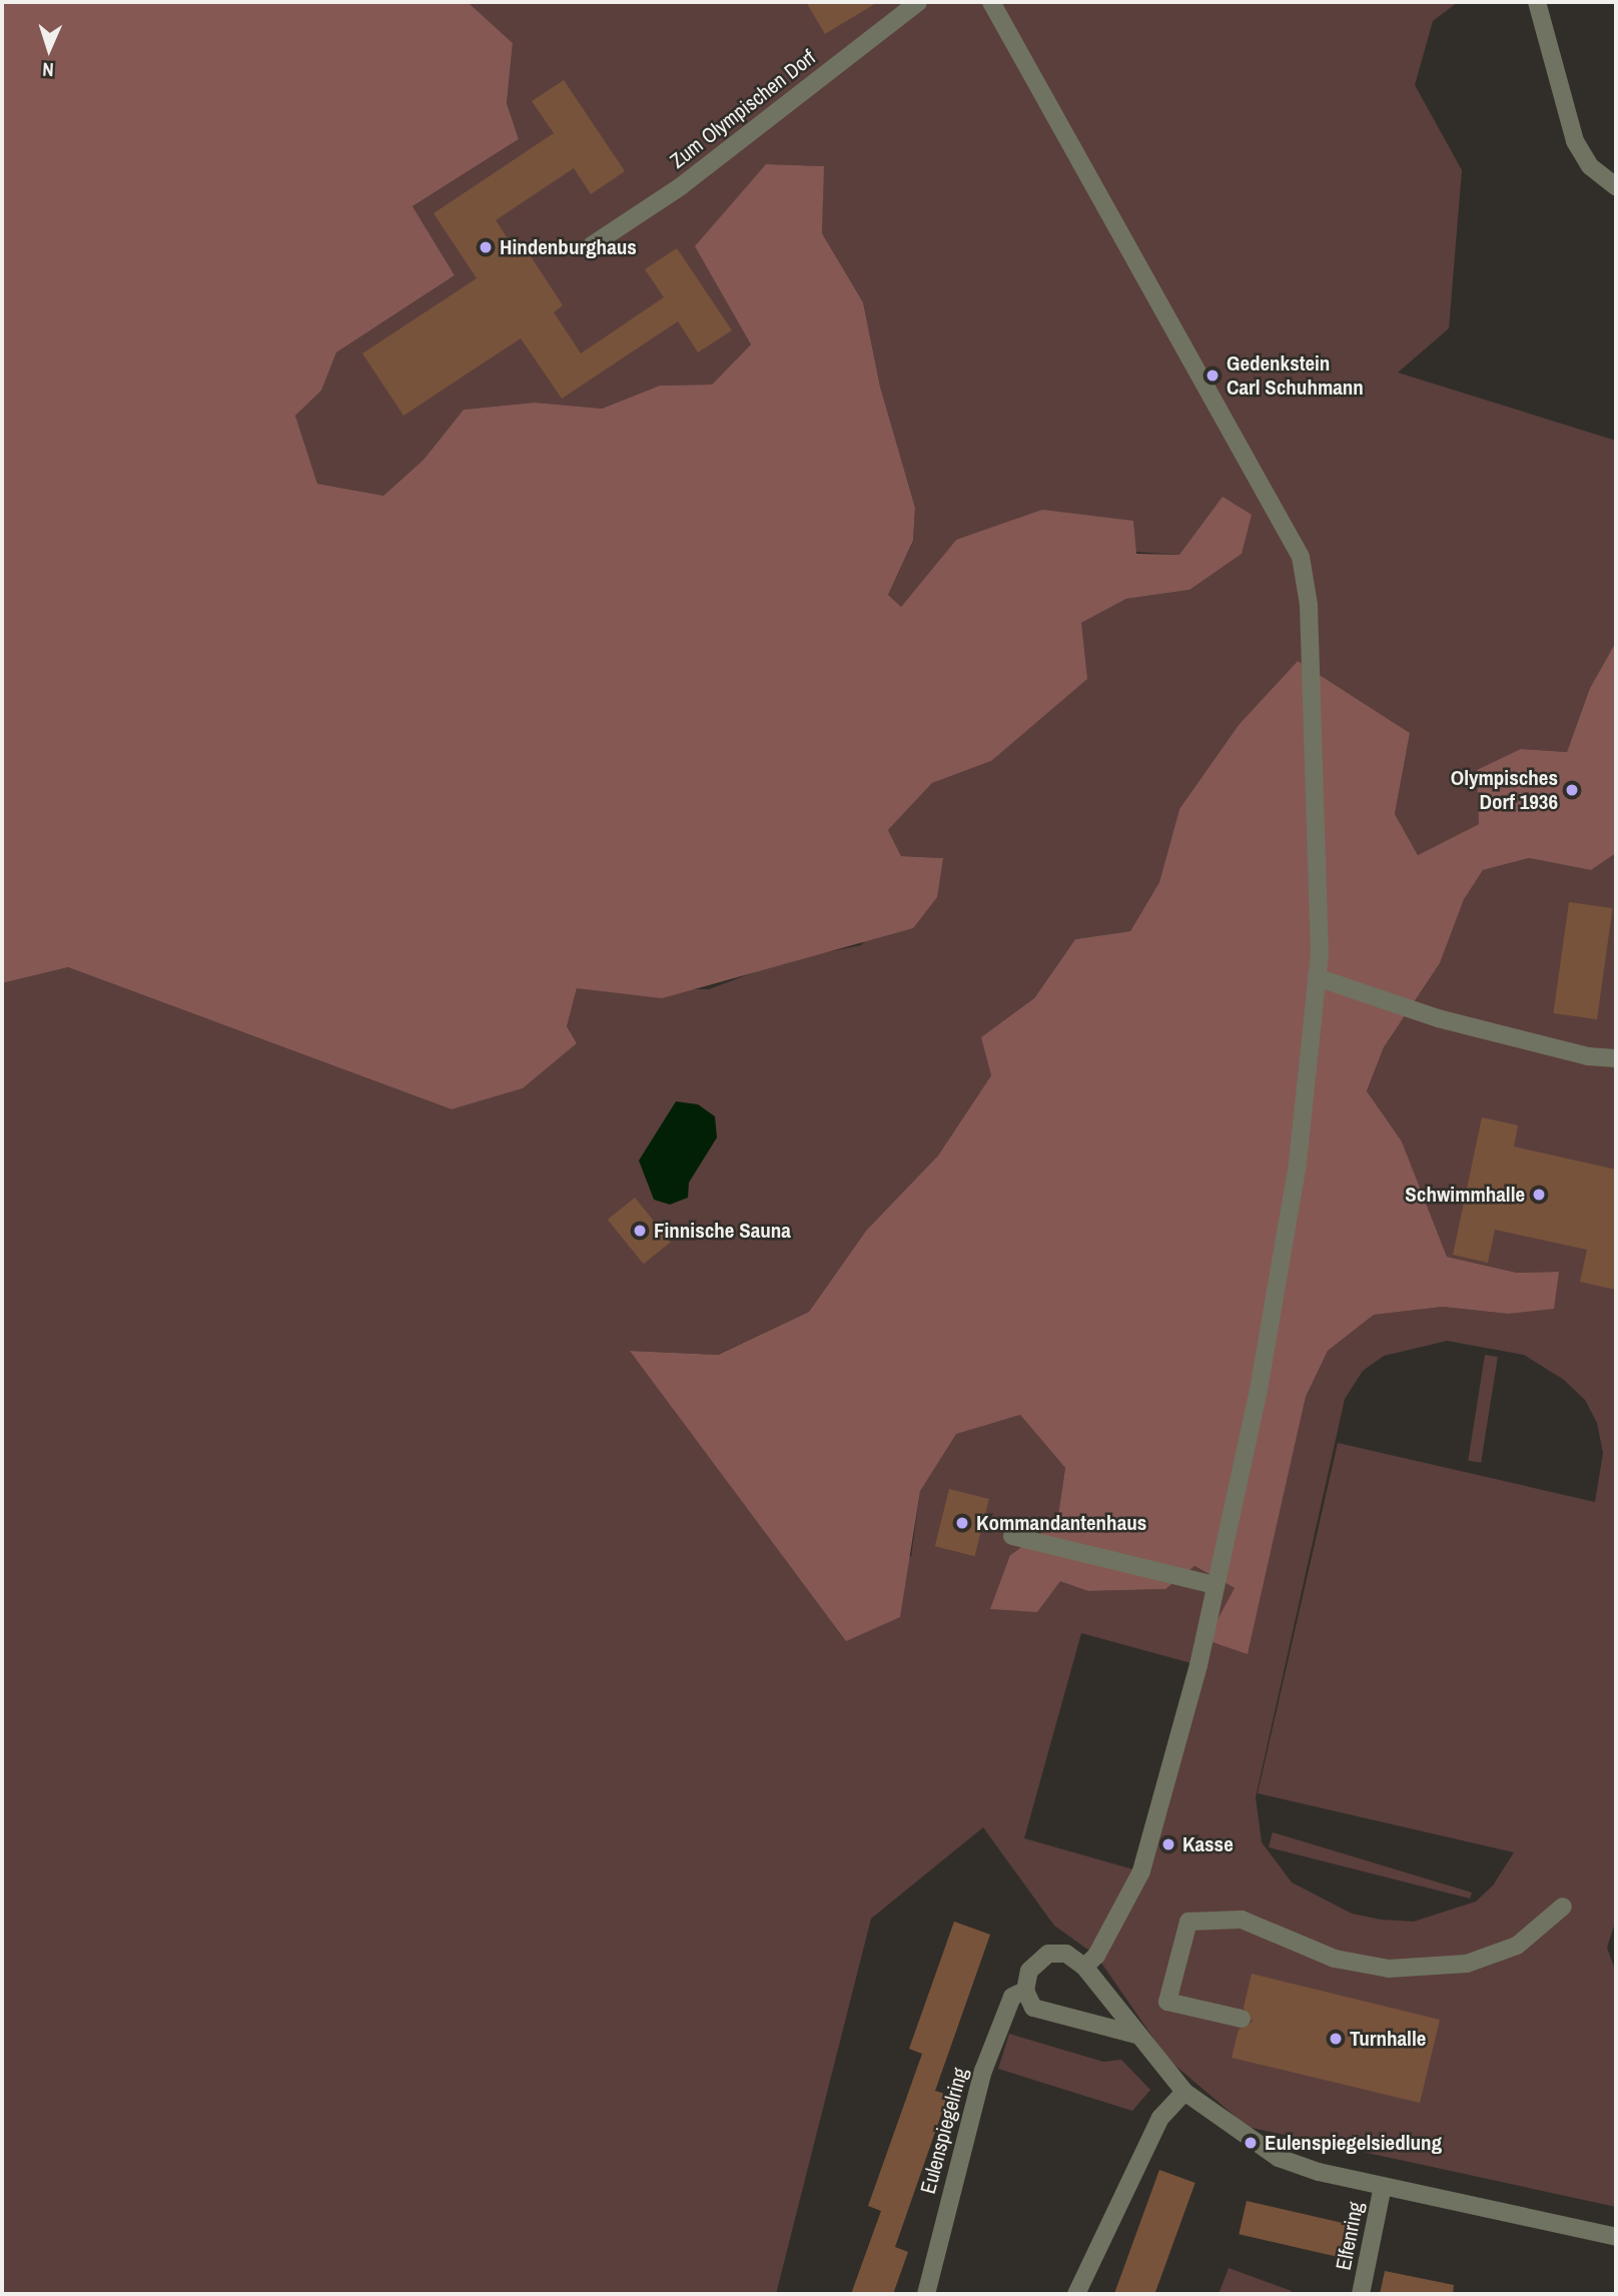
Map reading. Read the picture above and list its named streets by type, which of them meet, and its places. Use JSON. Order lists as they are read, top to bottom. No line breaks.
{"streets":{"street":["Zum Olympischen Dorf","Eulenspiegelring","Elfenring"]},"places":["Hindenburghaus","Gedenkstein Carl Schuhmann","Olympisches Dorf 1936","Schwimmhalle","Finnische Sauna","Kommandantenhaus","Kasse","Turnhalle","Eulenspiegelsiedlung"],"north":"bottom"}
